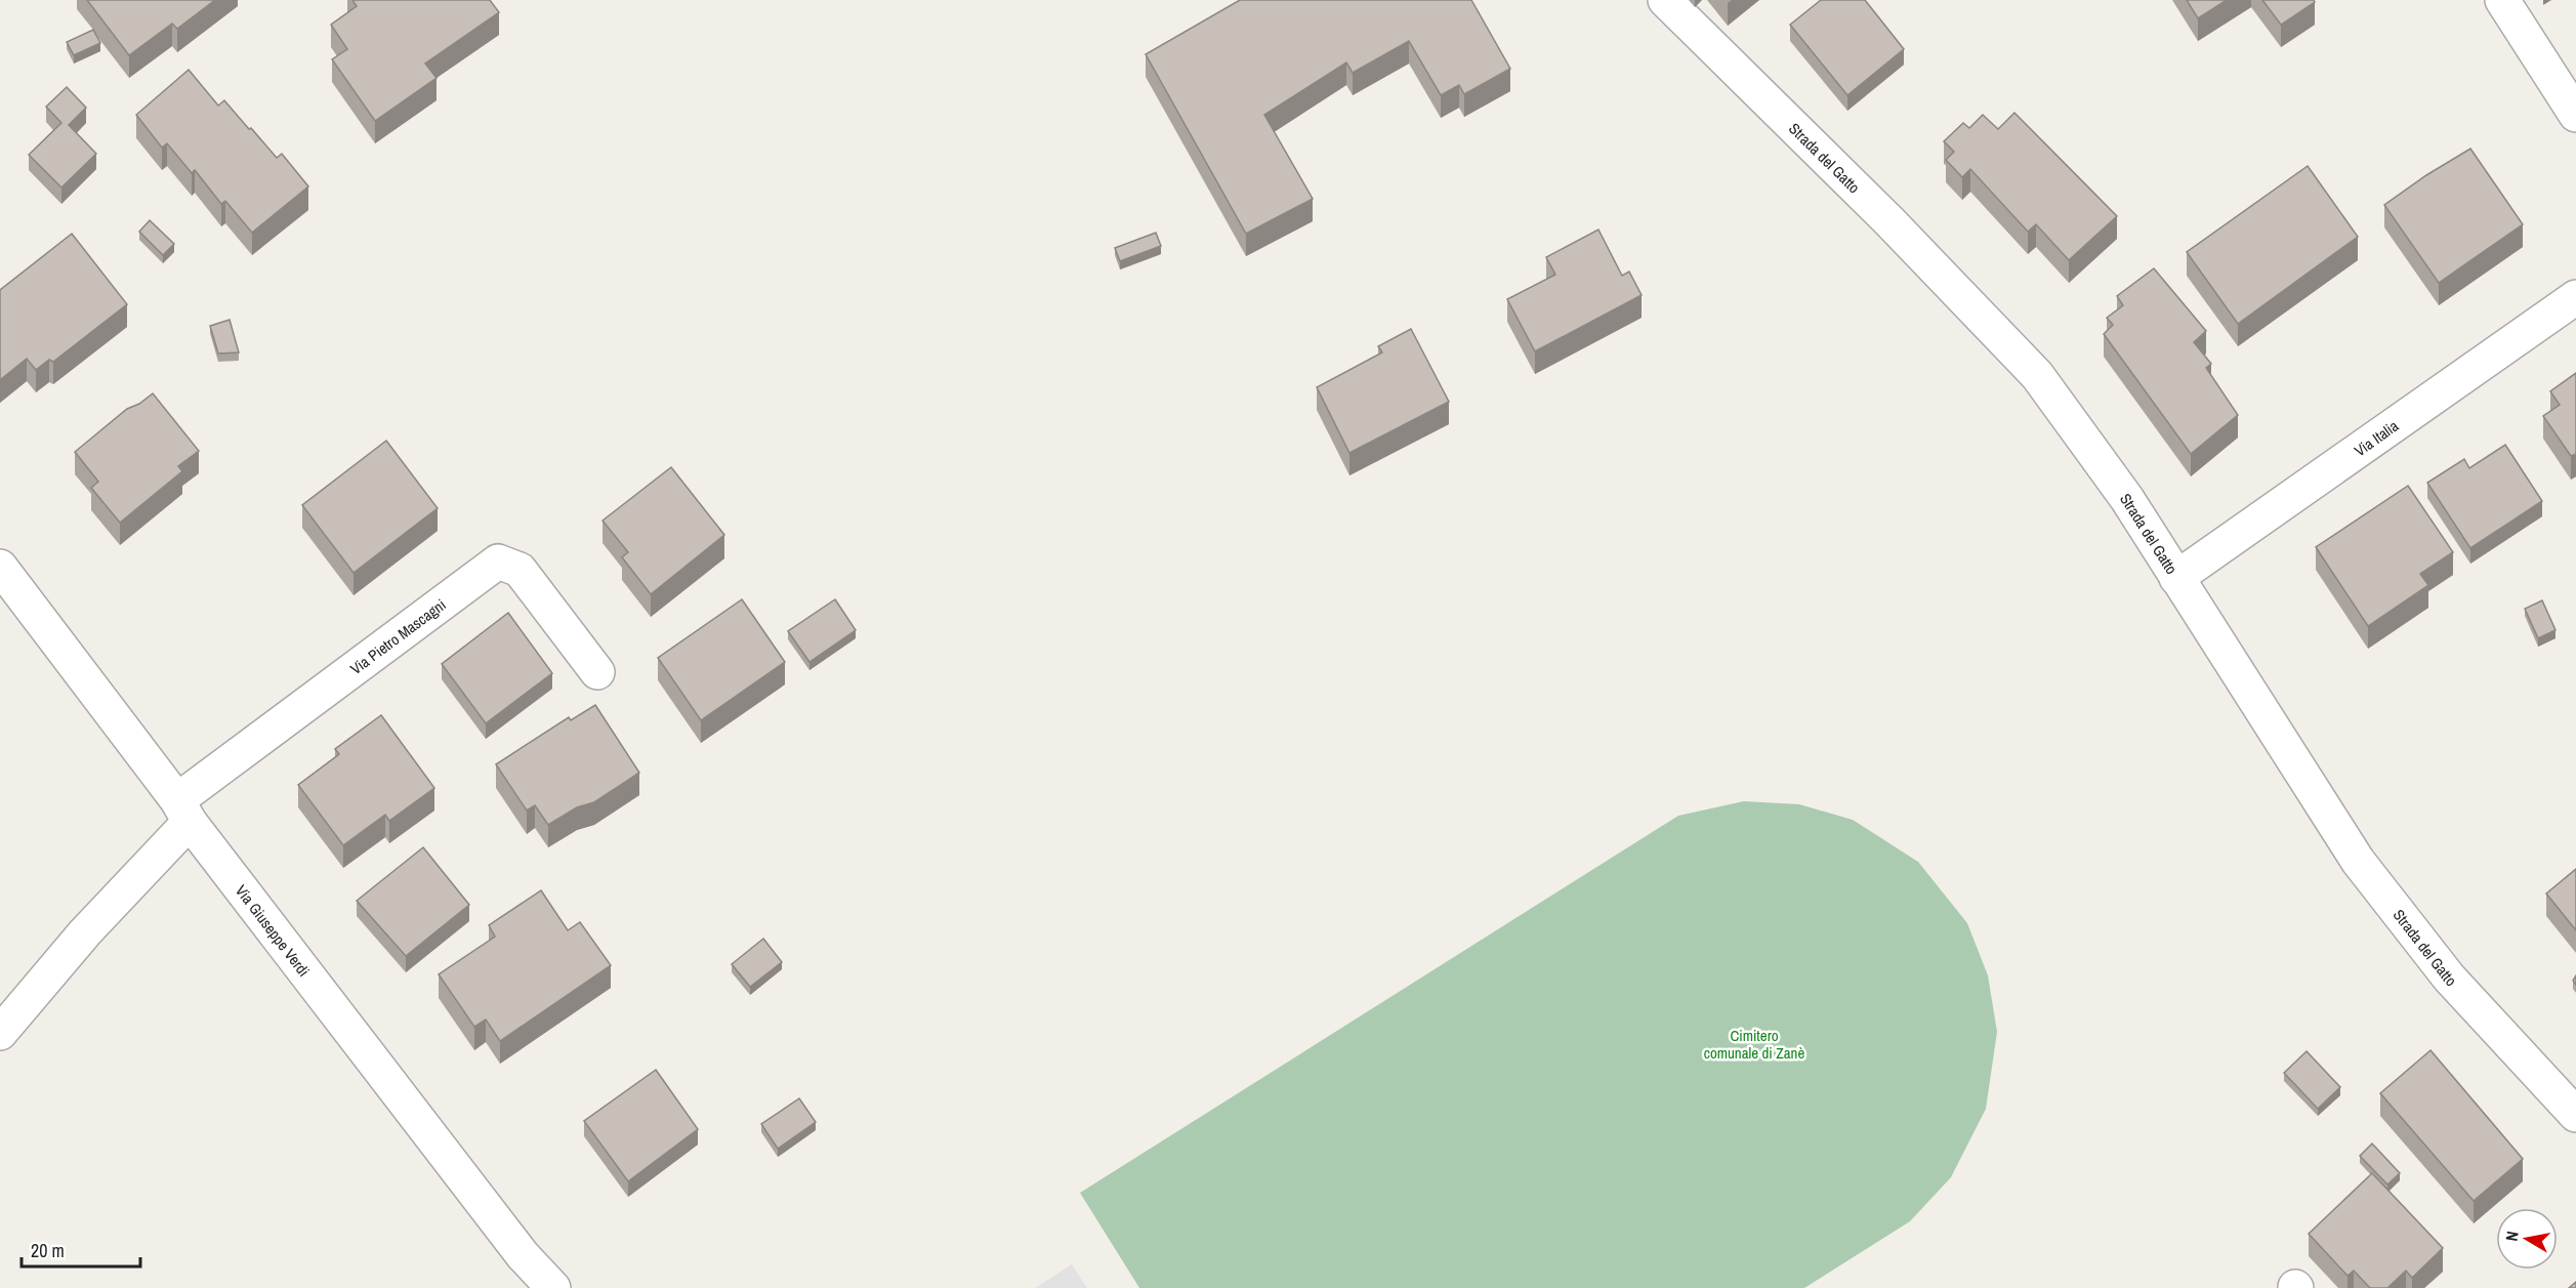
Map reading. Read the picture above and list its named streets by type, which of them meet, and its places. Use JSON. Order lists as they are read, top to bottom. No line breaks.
{"streets":{"street":["Strada del Gatto","Via Italia","Via Pietro Mascagni","Via Giuseppe Verdi"]},"crossings":[["Strada del Gatto","Via Italia"],["Via Pietro Mascagni","Via Giuseppe Verdi"]],"parks":["Cimitero comunale di Zanè"],"scale_bar":"20 m","north":"left"}
